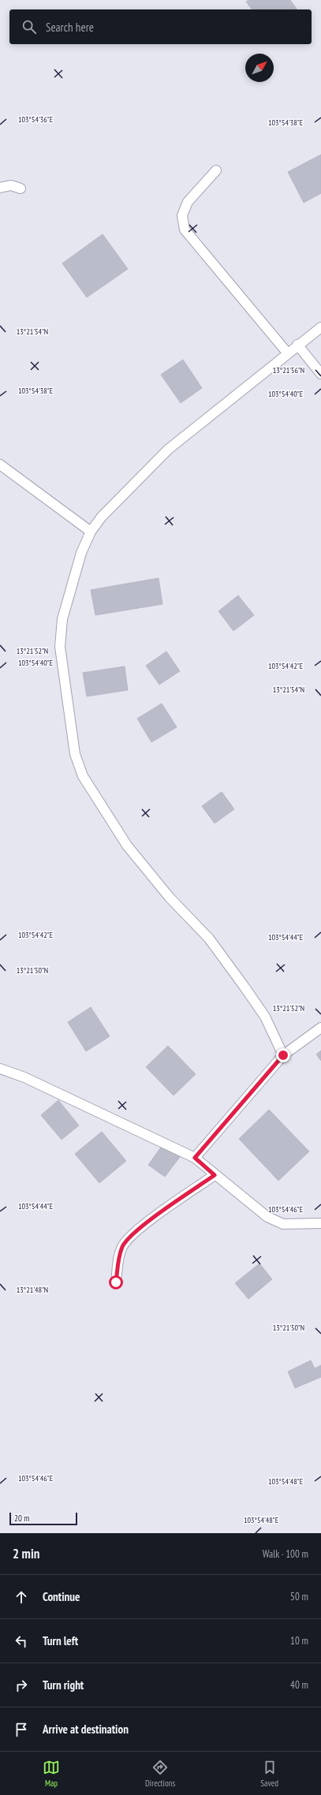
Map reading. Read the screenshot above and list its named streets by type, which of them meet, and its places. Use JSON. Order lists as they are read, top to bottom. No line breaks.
{"scale_bar":"20 m","north":"top right","page":{"search":"Search here","scale":"20 m","heading":["2 min","Walk · 100 m"],"list":[["Continue","50 m"],["Turn left","10 m"],["Turn right","40 m"],"Arrive at destination"],"nav":["Map","Directions","Saved"]},"coordinates":["103°54'36\"E","103°54'38\"E","13°21'54\"N","13°21'56\"N","103°54'40\"E","13°21'52\"N","103°54'42\"E","103°54'44\"E","13°21'50\"N","103°54'46\"E","13°21'48\"N","103°54'48\"E"]}
